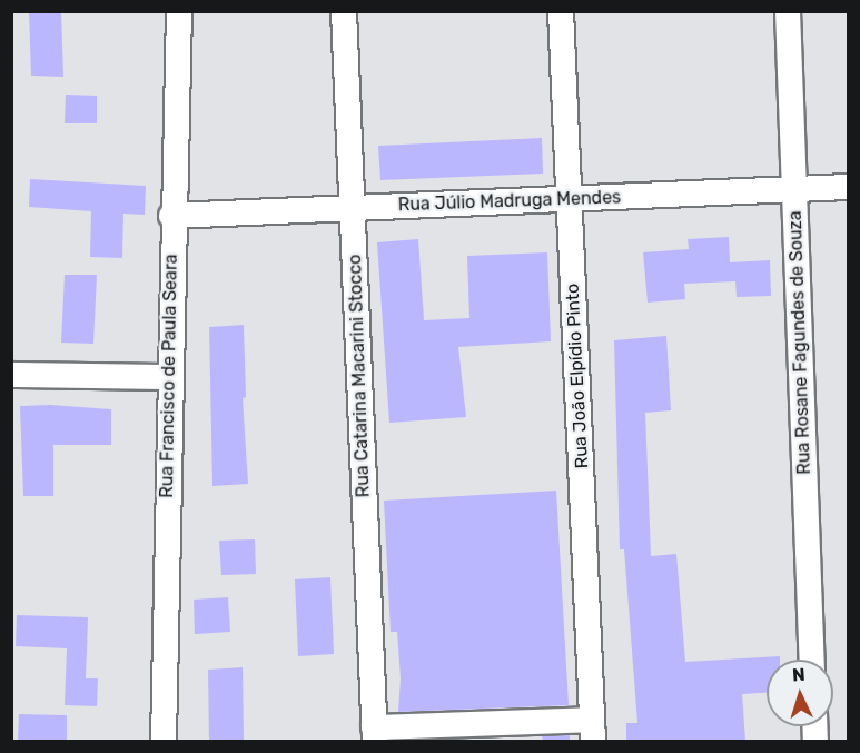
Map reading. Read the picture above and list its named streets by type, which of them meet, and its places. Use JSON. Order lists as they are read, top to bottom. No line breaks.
{"streets":{"street":["Rua Júlio Madruga Mendes","Rua Rosane Fagundes de Souza","Rua Francisco de Paula Seara","Rua Catarina Macarini Stocco","Rua João Elpídio Pinto"]},"crossings":[["Rua Júlio Madruga Mendes","Rua Rosane Fagundes de Souza"],["Rua Júlio Madruga Mendes","Rua Francisco de Paula Seara"],["Rua Júlio Madruga Mendes","Rua Catarina Macarini Stocco"],["Rua Júlio Madruga Mendes","Rua João Elpídio Pinto"]],"north":"top"}
